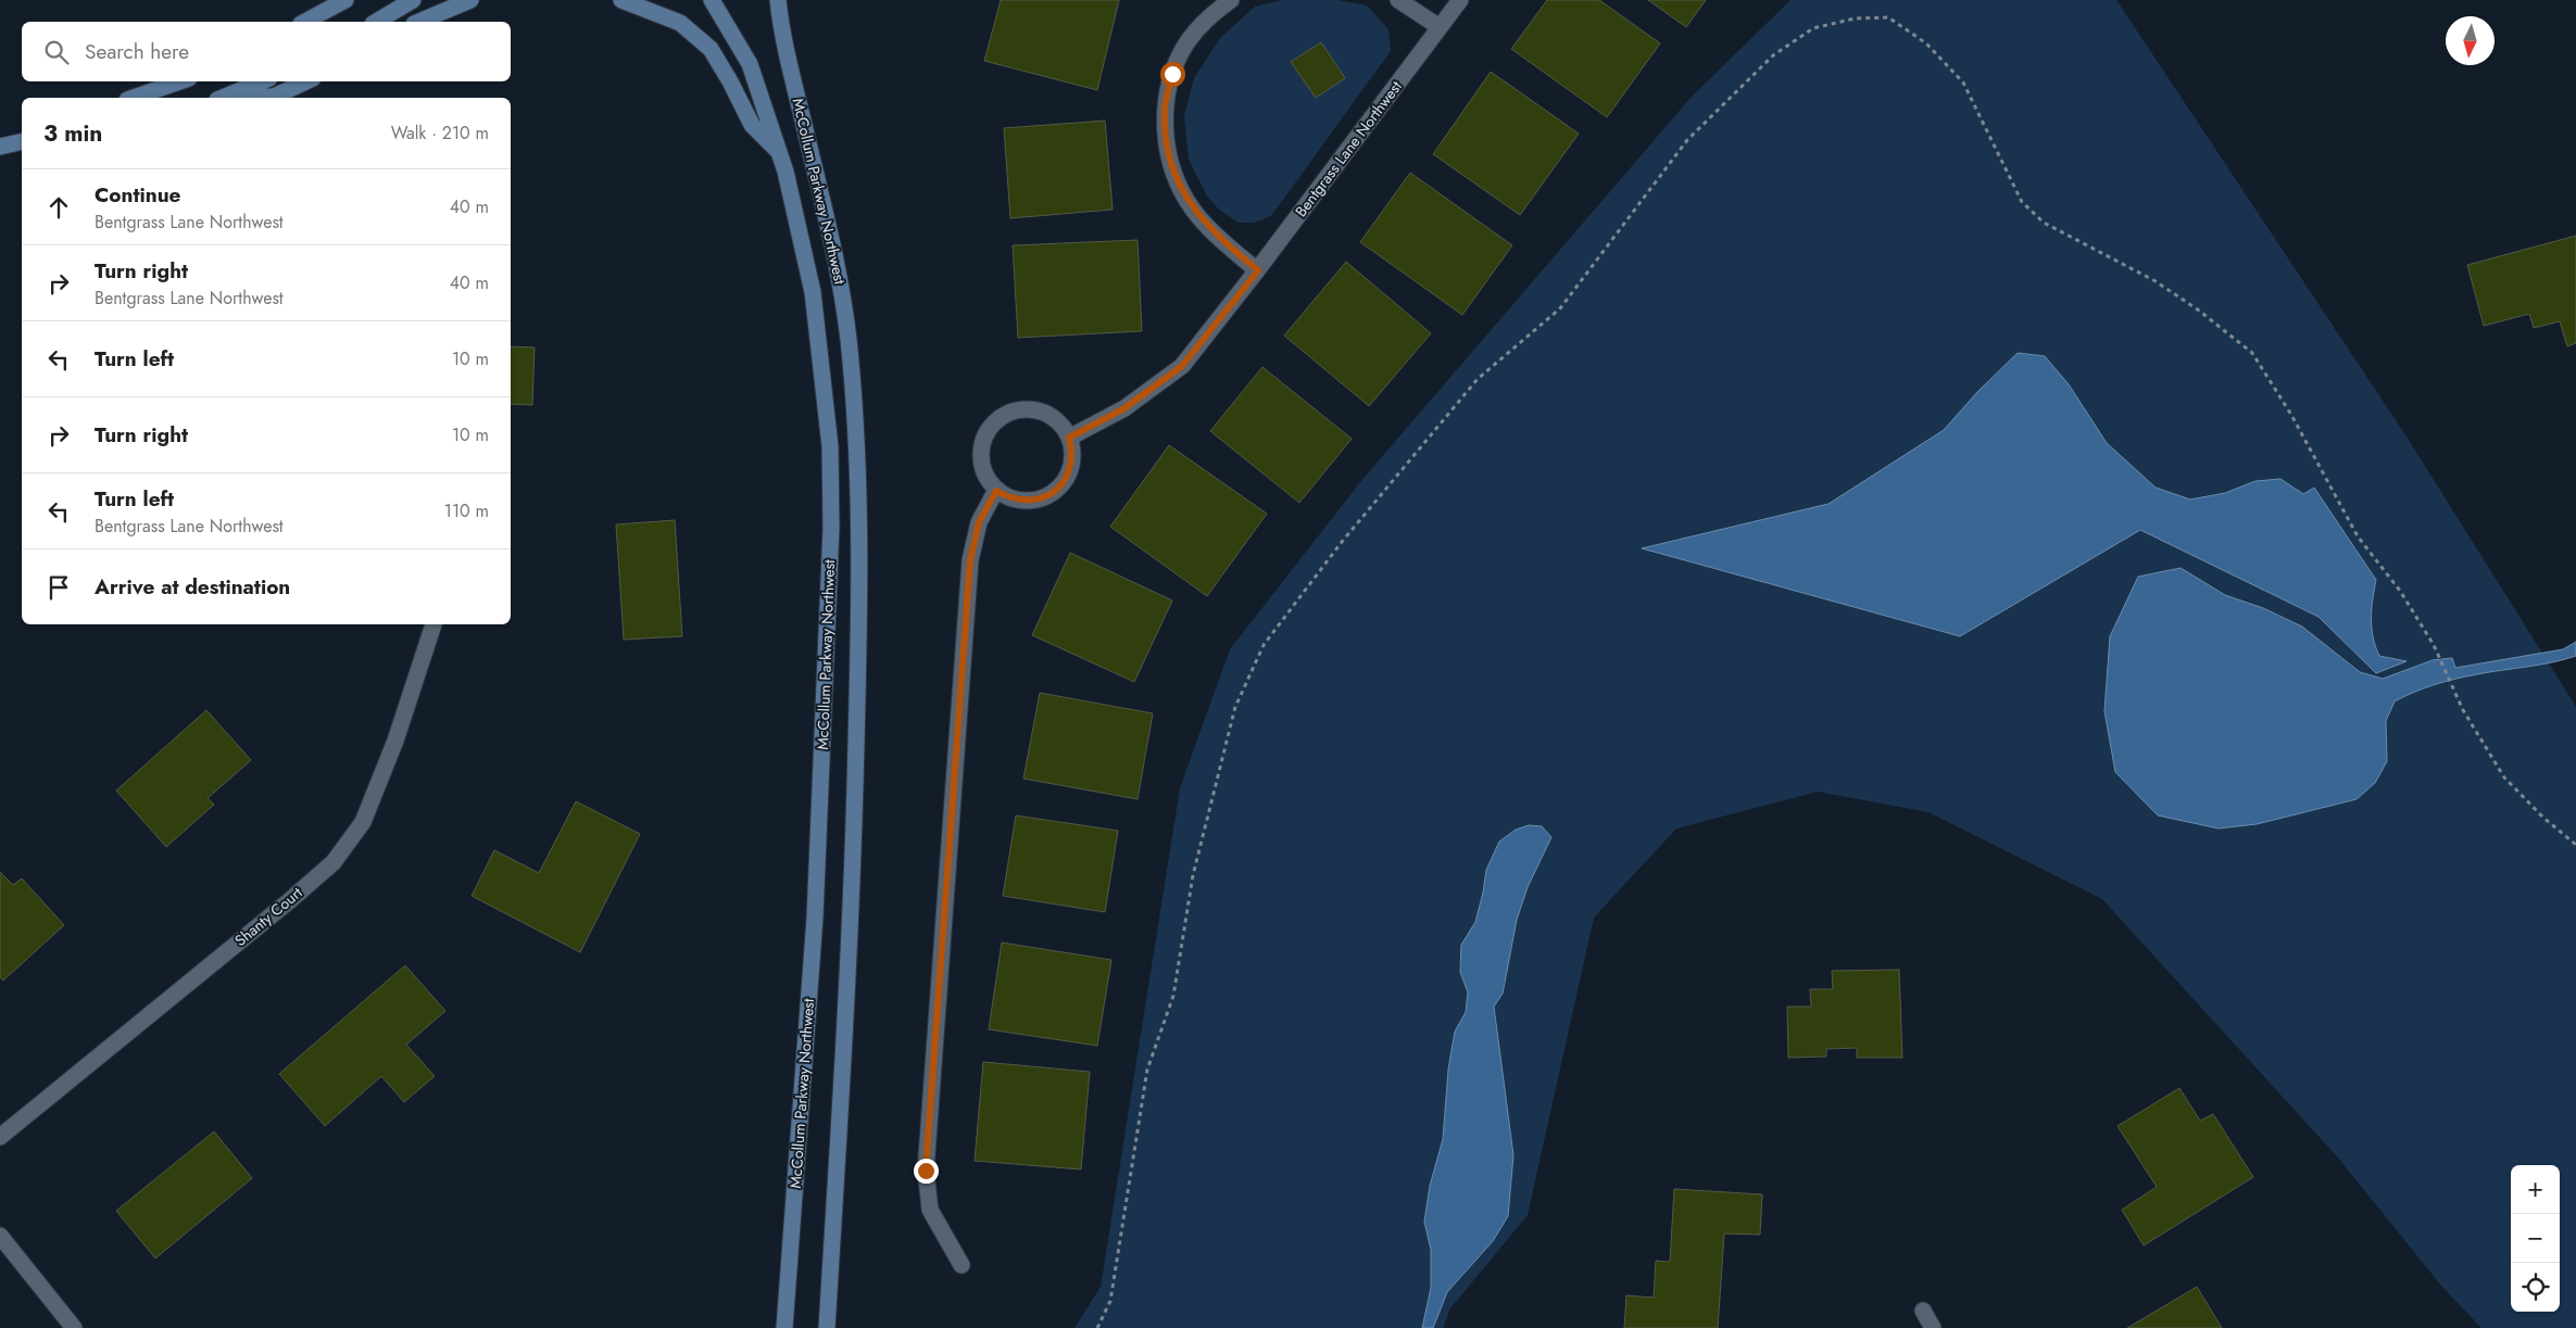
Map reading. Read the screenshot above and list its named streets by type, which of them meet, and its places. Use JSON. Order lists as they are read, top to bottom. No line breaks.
{"streets":{"street":["Bentgrass Lane Northwest","McCollum Parkway Northwest","Shanty Court"]},"north":"bottom","page":{"search":"Search here","heading":["3 min","Walk · 210 m"],"list":[["Continue","Bentgrass Lane Northwest","40 m"],["Turn right","Bentgrass Lane Northwest","40 m"],["Turn left","10 m"],["Turn right","10 m"],["Turn left","Bentgrass Lane Northwest","110 m"],"Arrive at destination"],"map_buttons":["+","−"]}}
